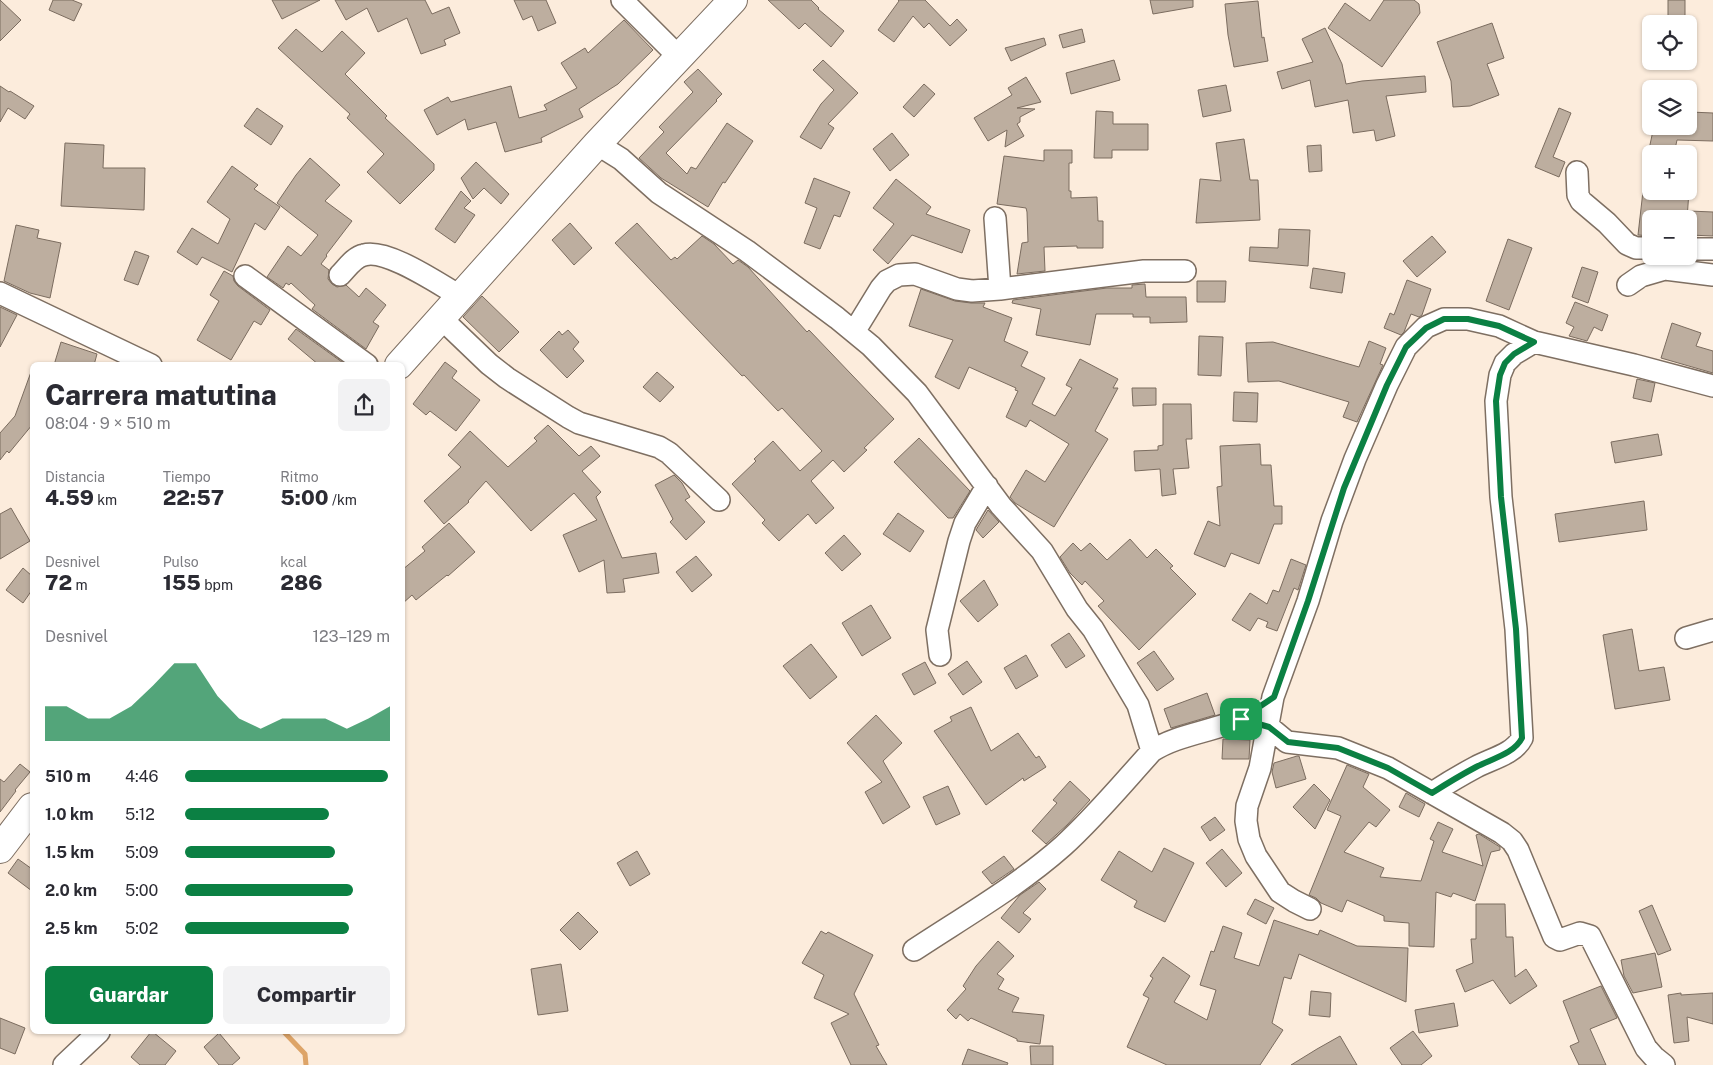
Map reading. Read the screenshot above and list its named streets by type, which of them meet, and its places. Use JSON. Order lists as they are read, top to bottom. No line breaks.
{"page":{"map_buttons":["+","−"],"heading":["Carrera matutina","08:04 · 9 × 510 m"],"stats":[["Distancia","4.59 km"],["Tiempo","22:57"],["Ritmo","5:00 /km"],["Desnivel","72 m"],["Pulso","155 bpm"],["kcal","286"]],"chart":["Desnivel","123–129 m"],"list":[{"name":"510 m","note":"4:46"},{"name":"1.0 km","note":"5:12"},{"name":"1.5 km","note":"5:09"},{"name":"2.0 km","note":"5:00"},{"name":"2.5 km","note":"5:02"}],"buttons":["Guardar","Compartir"]}}
